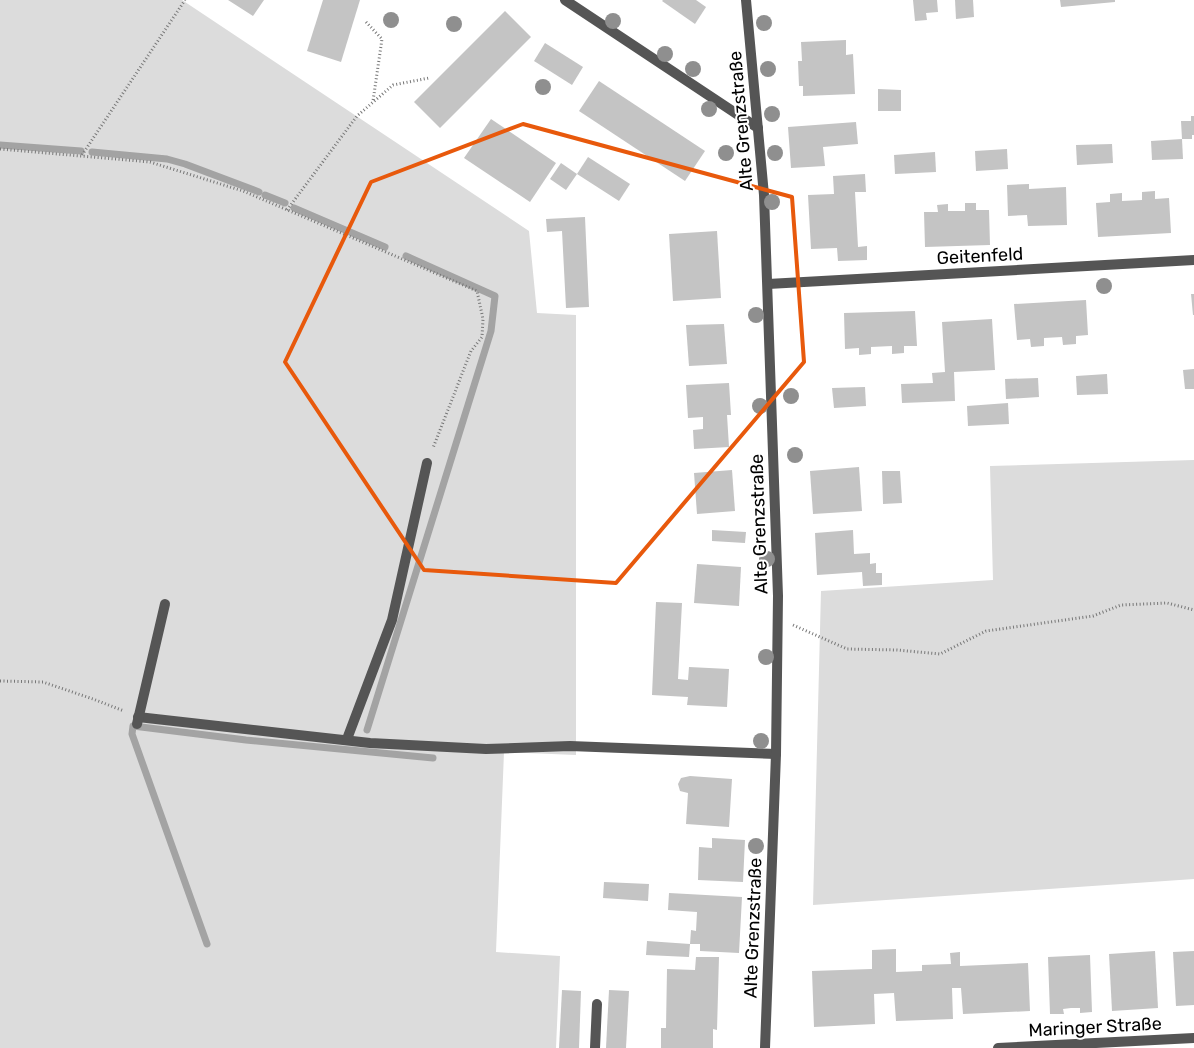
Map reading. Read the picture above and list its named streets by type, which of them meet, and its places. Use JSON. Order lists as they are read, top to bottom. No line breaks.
{"streets":{"street":["Alte Grenzstraße","Geitenfeld","Maringer Straße"]},"crossings":[["Alte Grenzstraße","Geitenfeld"]]}
